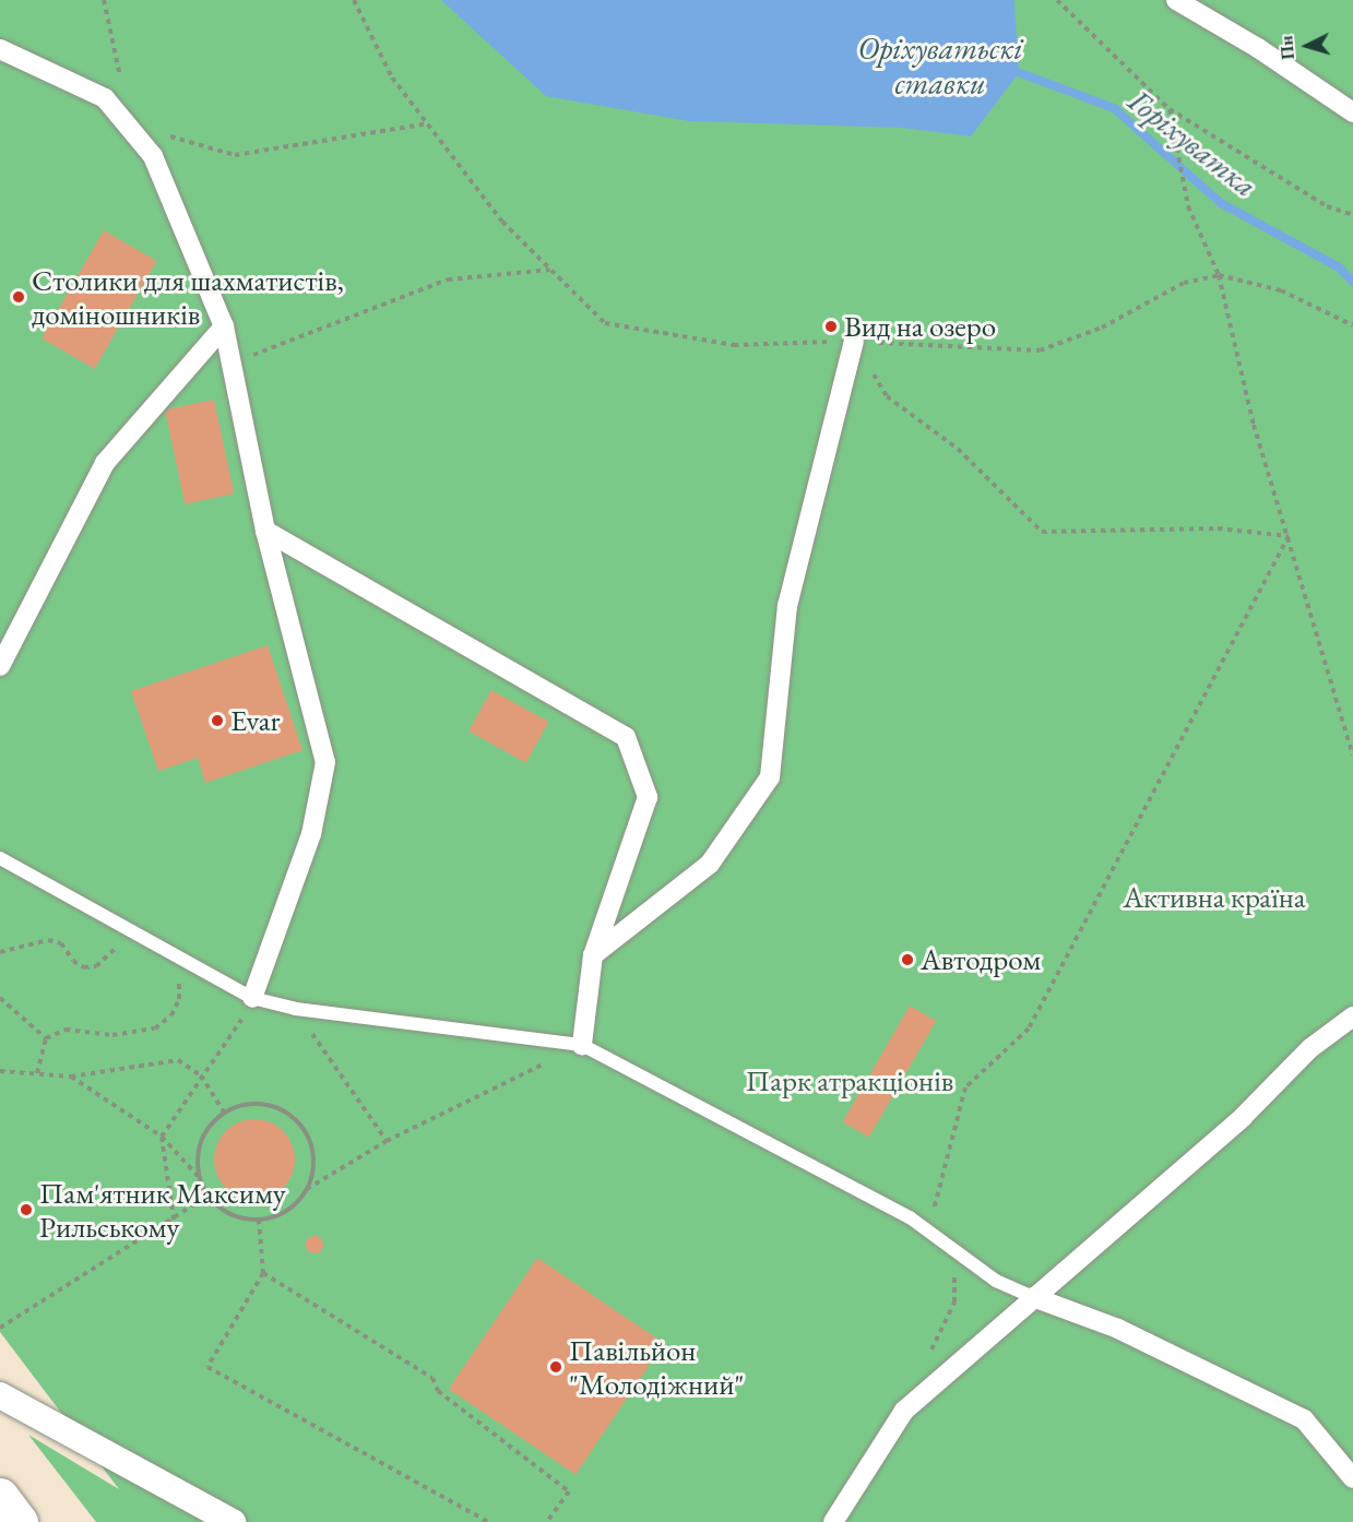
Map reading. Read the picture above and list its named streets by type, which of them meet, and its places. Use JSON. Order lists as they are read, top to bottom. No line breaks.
{"water":["Оріхуватьскі ставки","Горіхуватка"],"parks":["Активна країна","Парк атракціонів"],"places":["Столики для шахматистів, доміношників","Вид на озеро","Evar","Автодром","Пам'ятник Максиму Рильському","Павільйон \"Молодіжний\""],"north":"left"}
